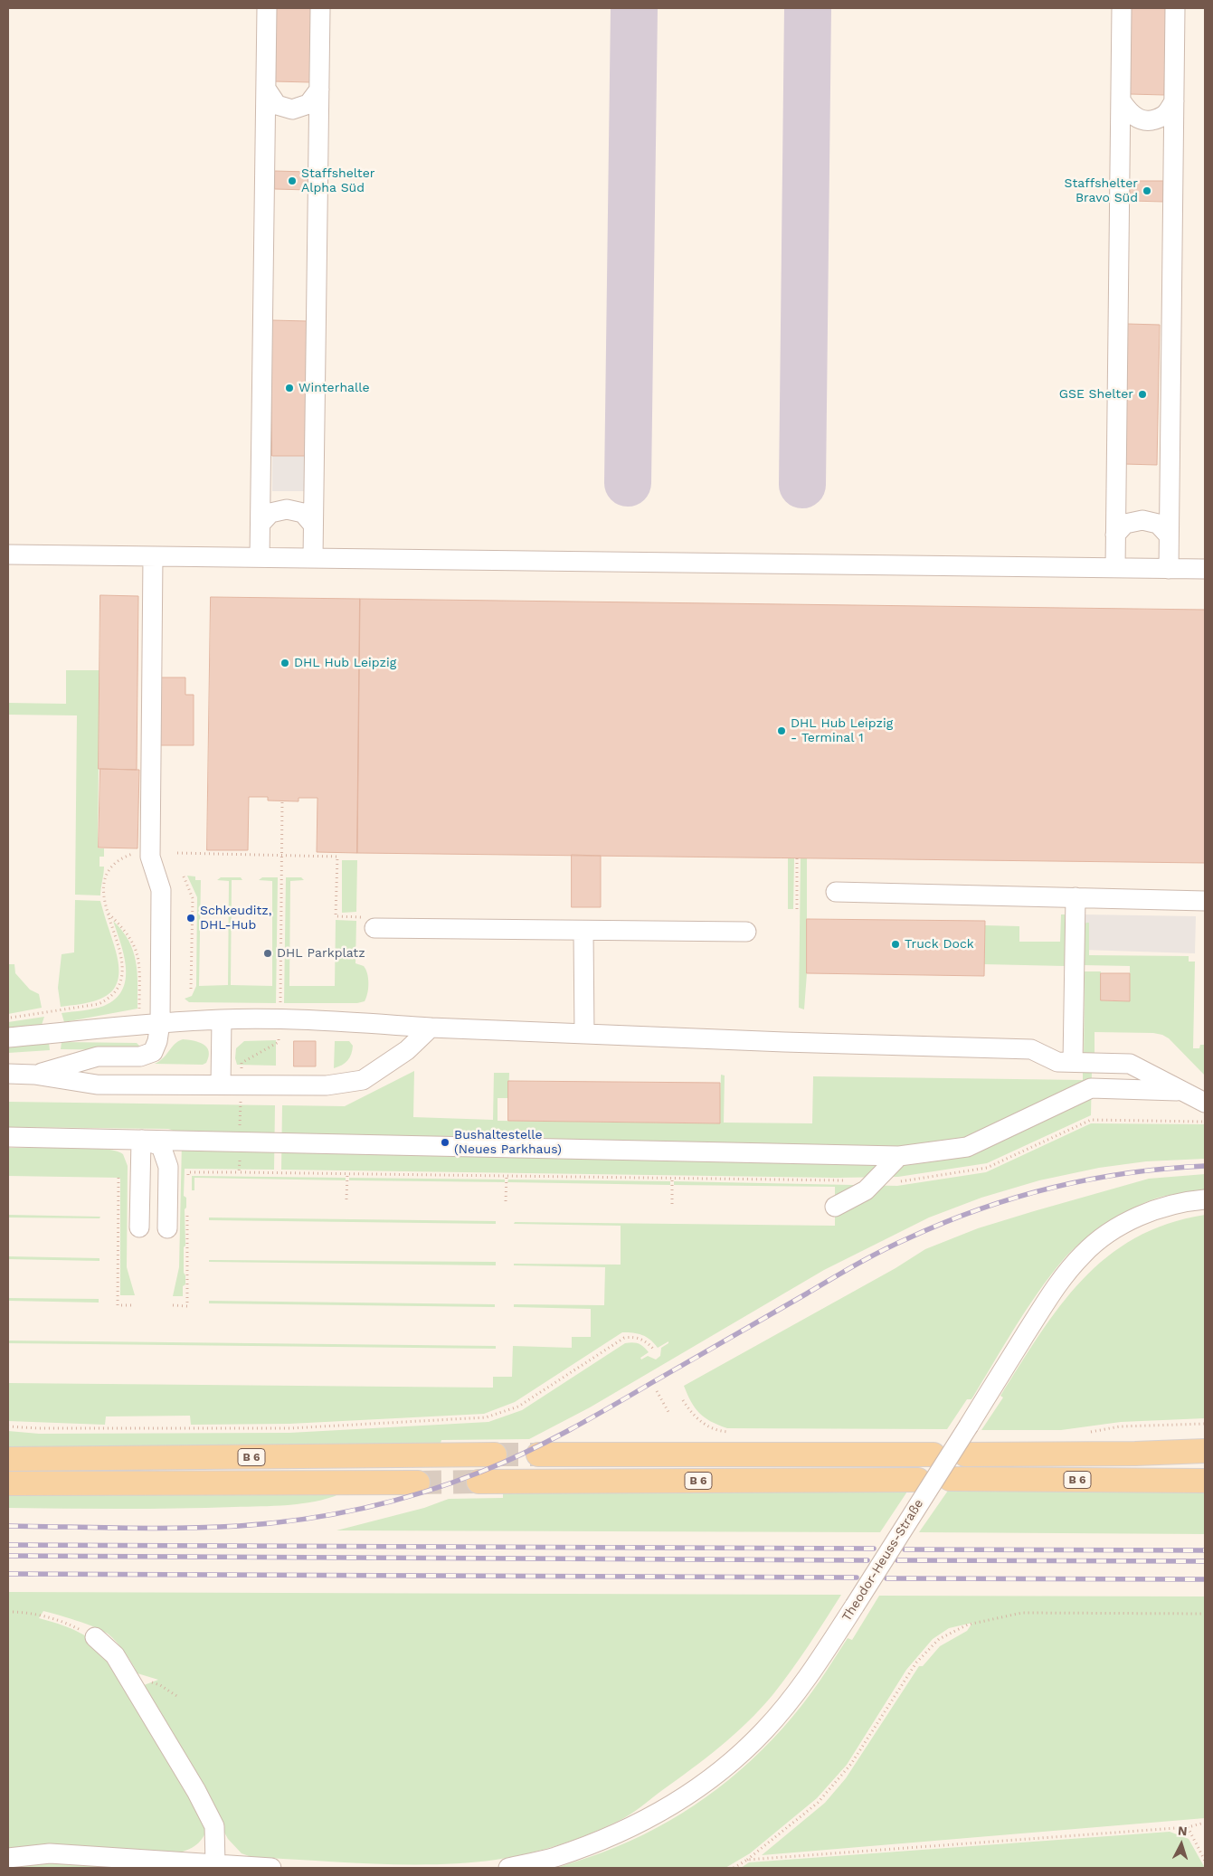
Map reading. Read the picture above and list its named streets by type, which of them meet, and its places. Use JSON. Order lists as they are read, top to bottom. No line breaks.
{"streets":{"main road":["B 6"],"street":["Theodor-Heuss-Straße"]},"places":["Staffshelter Alpha Süd","Staffshelter Bravo Süd","Winterhalle","GSE Shelter","DHL Hub Leipzig","DHL Hub Leipzig - Terminal 1","Schkeuditz, DHL-Hub","Truck Dock","DHL Parkplatz","Bushaltestelle (Neues Parkhaus)"],"north":"top"}
